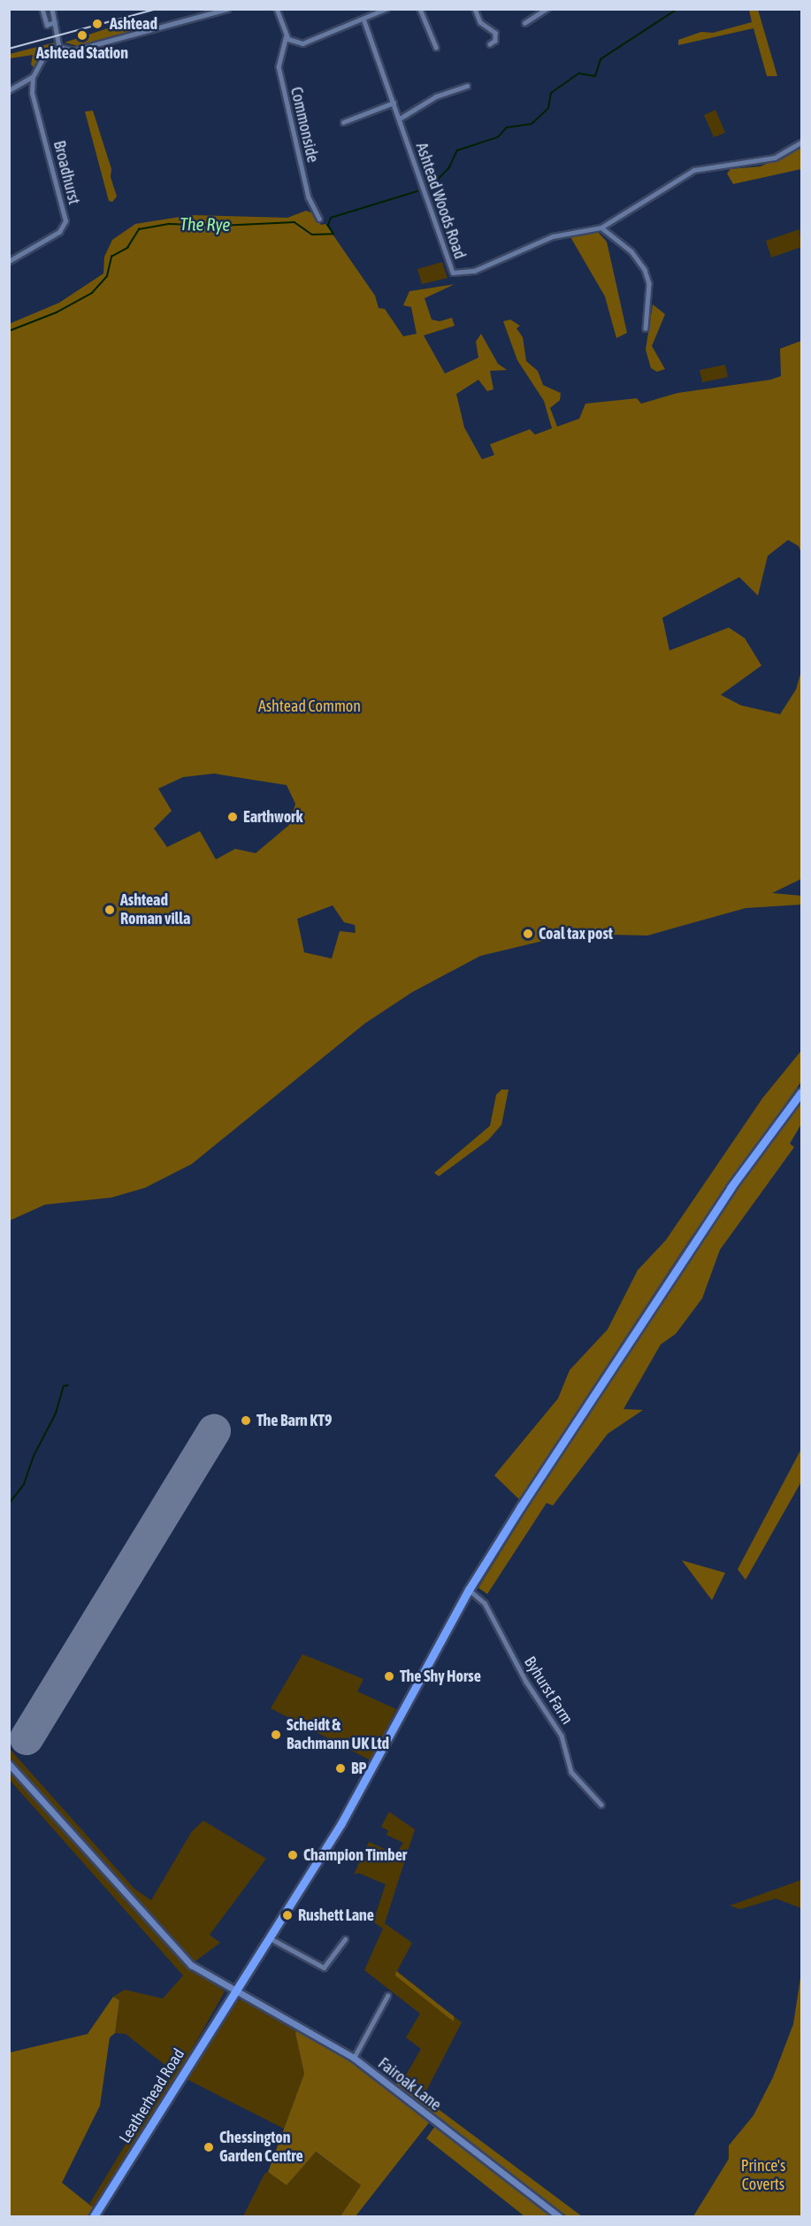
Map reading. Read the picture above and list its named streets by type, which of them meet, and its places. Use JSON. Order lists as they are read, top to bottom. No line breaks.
{"streets":{"highway":["Leatherhead Road"],"main road":["Fairoak Lane"],"street":["Commonside","Broadhurst","Ashtead Woods Road","Byhurst Farm"]},"crossings":[["Byhurst Farm","Leatherhead Road"],["Fairoak Lane","Leatherhead Road"]],"water":["The Rye"],"parks":["Ashtead Common","Prince's Coverts"],"places":["Ashtead","Ashtead Station","Earthwork","Ashtead Roman villa","Coal tax post","The Barn KT9","The Shy Horse","Scheidt & Bachmann UK Ltd","BP","Champion Timber","Rushett Lane","Chessington Garden Centre"]}
